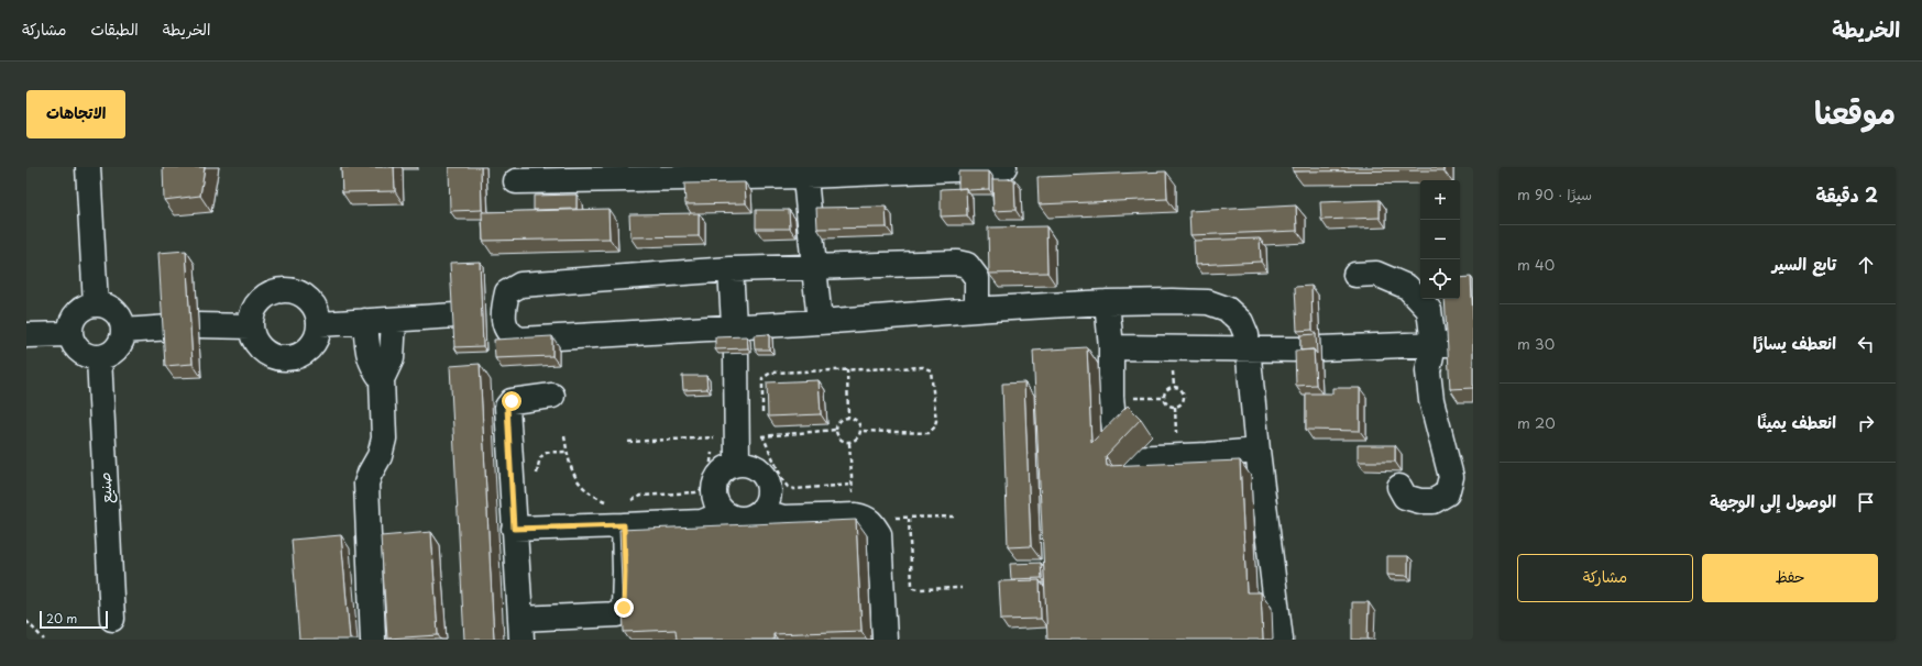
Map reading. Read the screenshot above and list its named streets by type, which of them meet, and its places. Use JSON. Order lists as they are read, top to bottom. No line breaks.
{"streets":{"street":["صنيع"]},"scale_bar":"20 m","page":{"header":"الخريطة","nav":["الخريطة","الطبقات","مشاركة"],"title":"موقعنا","buttons":["الاتجاهات",["حفظ","مشاركة"]],"heading":["2 دقيقة","سيرًا · 90 m"],"map_buttons":["+","−"],"list":[["تابع السير","40 m"],["انعطف يسارًا","30 m"],["انعطف يمينًا","20 m"],"الوصول إلى الوجهة"],"scale":"20 m"}}
